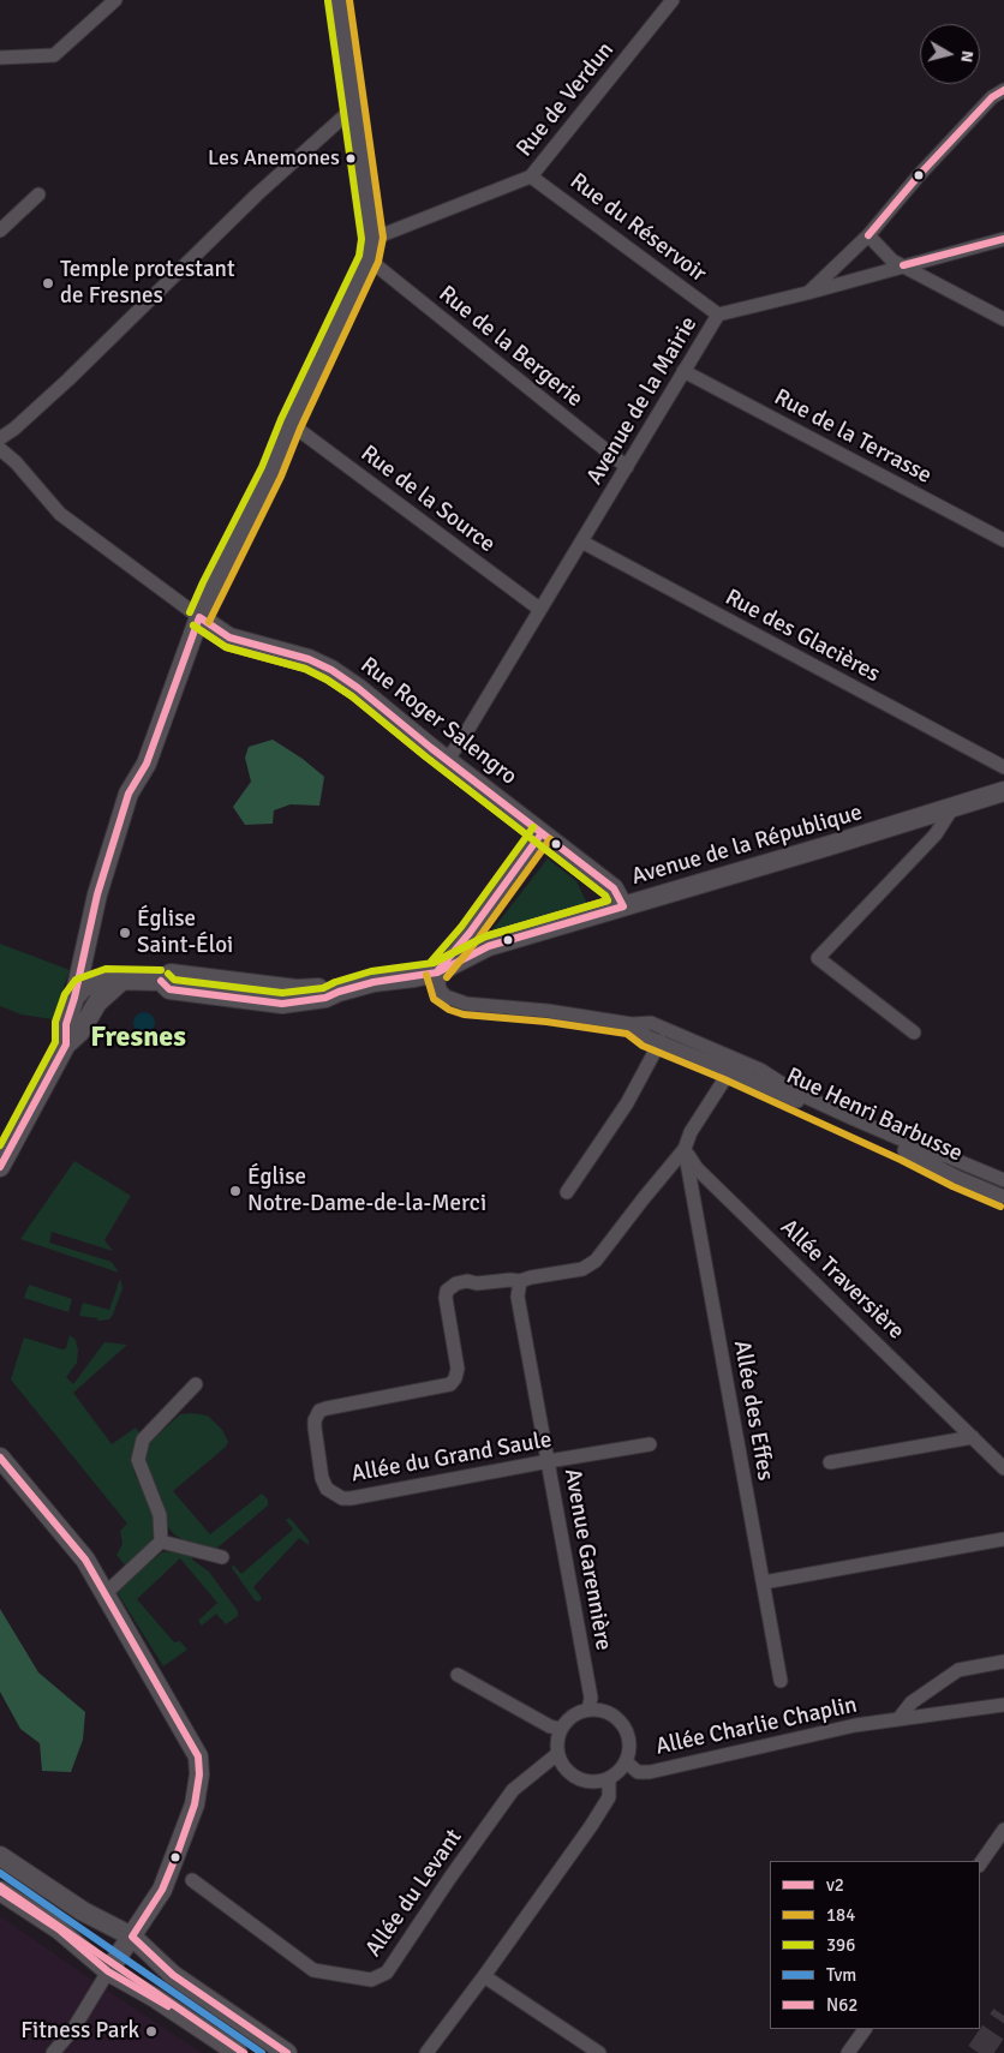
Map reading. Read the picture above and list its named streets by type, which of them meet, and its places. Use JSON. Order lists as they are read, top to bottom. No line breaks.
{"streets":{"street":["Rue de Verdun","Rue du Réservoir","Rue de la Bergerie","Avenue de la Mairie","Rue de la Terrasse","Rue de la Source","Rue des Glacières","Rue Roger Salengro","Avenue de la République","Rue Henri Barbusse","Allée Traversière","Allée des Effes","Allée du Grand Saule","Avenue Garennière","Allée Charlie Chaplin","Allée du Levant"]},"crossings":[["Rue de Verdun","Rue du Réservoir"],["Rue du Réservoir","Avenue de la Mairie"],["Rue de la Bergerie","Avenue de la Mairie"],["Avenue de la Mairie","Rue de la Terrasse"],["Avenue de la Mairie","Rue de la Source"],["Avenue de la Mairie","Rue des Glacières"],["Avenue de la Mairie","Rue Roger Salengro"],["Rue Roger Salengro","Avenue de la République"],["Avenue de la République","Rue Henri Barbusse"],["Allée Traversière","Allée des Effes"],["Allée du Grand Saule","Avenue Garennière"],["Avenue Garennière","Allée Charlie Chaplin"],["Avenue Garennière","Allée du Levant"],["Allée Charlie Chaplin","Allée du Levant"]],"districts":["Fresnes"],"places":["Les Anemones","Temple protestant de Fresnes","Église Saint-Éloi","Église Notre-Dame-de-la-Merci","Fitness Park"],"lines":["transit line 184","transit line 396","transit line v2","transit line Tvm","transit line N62"],"legend":["v2","184","396","Tvm","N62"],"north":"right"}
